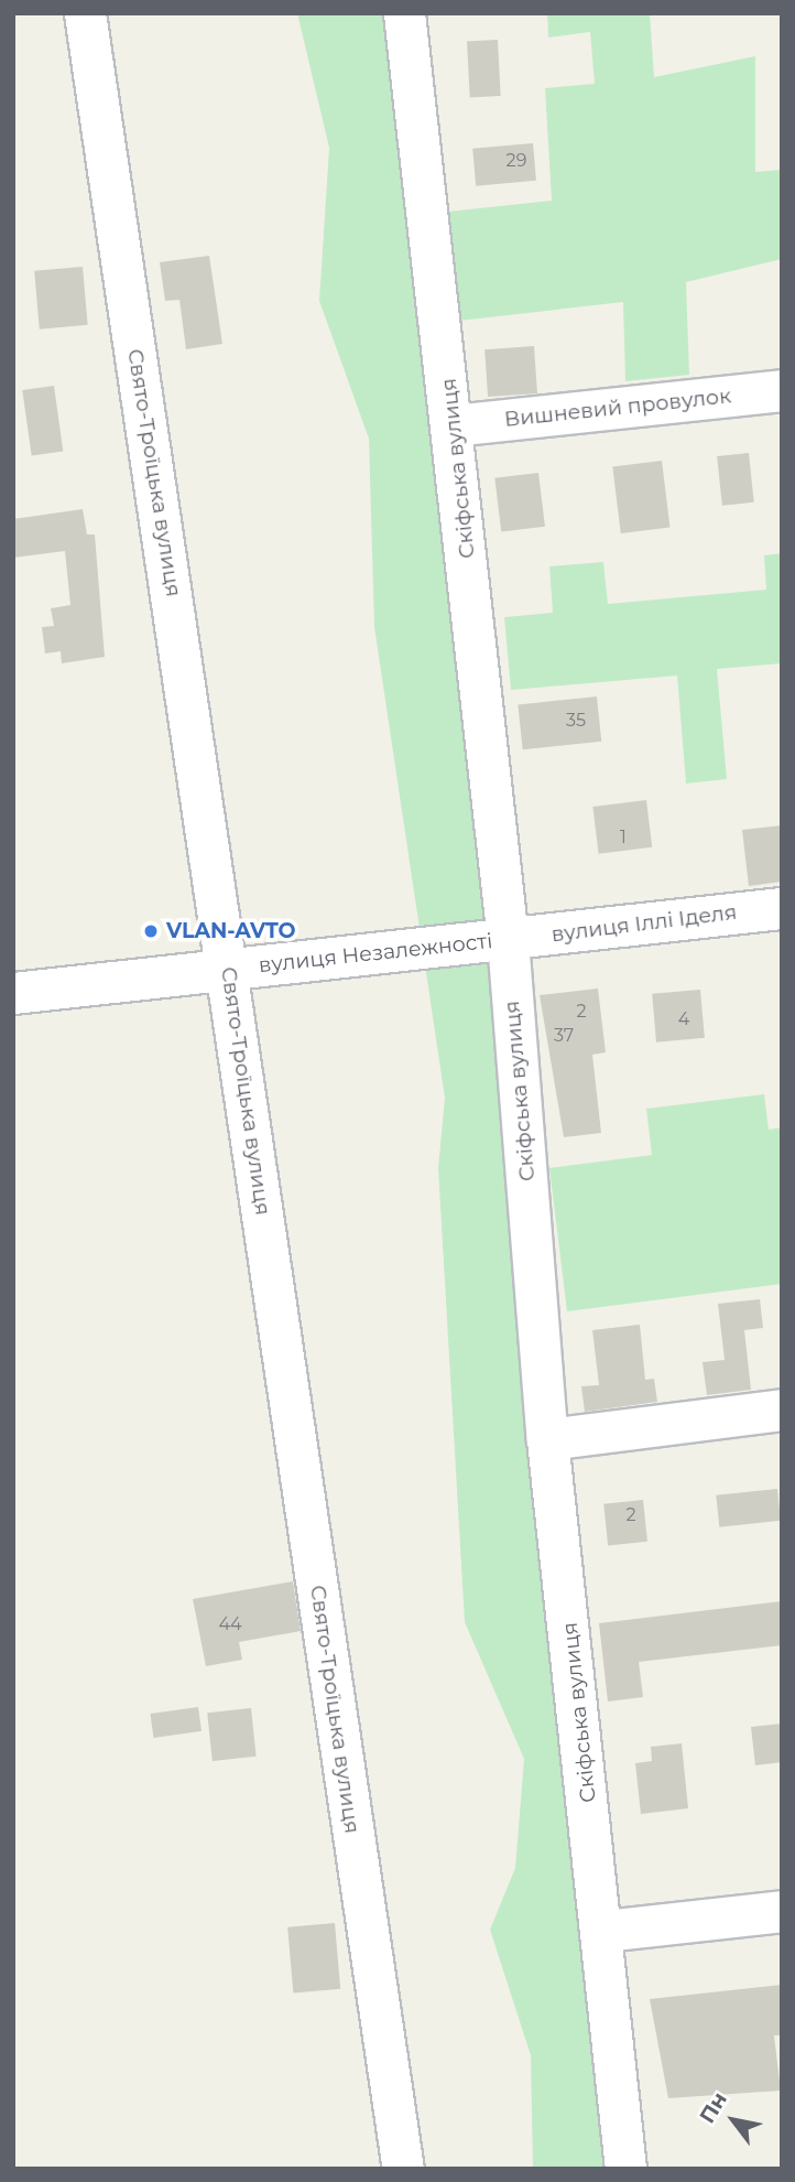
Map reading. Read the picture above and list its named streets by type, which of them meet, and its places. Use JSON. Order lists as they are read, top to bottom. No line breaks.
{"streets":{"street":["Вишневий провулок","Скіфська вулиця","Свято-Троїцька вулиця","вулиця Іллі Іделя","вулиця Незалежності"]},"crossings":[["Вишневий провулок","Скіфська вулиця"],["Скіфська вулиця","вулиця Іллі Іделя"],["Скіфська вулиця","вулиця Незалежності"],["Свято-Троїцька вулиця","вулиця Незалежності"],["вулиця Іллі Іделя","вулиця Незалежності"]],"places":["VLAN-AVTO"],"house_numbers":["29","35","1","2","4","37","2","44"],"north":"top left"}
